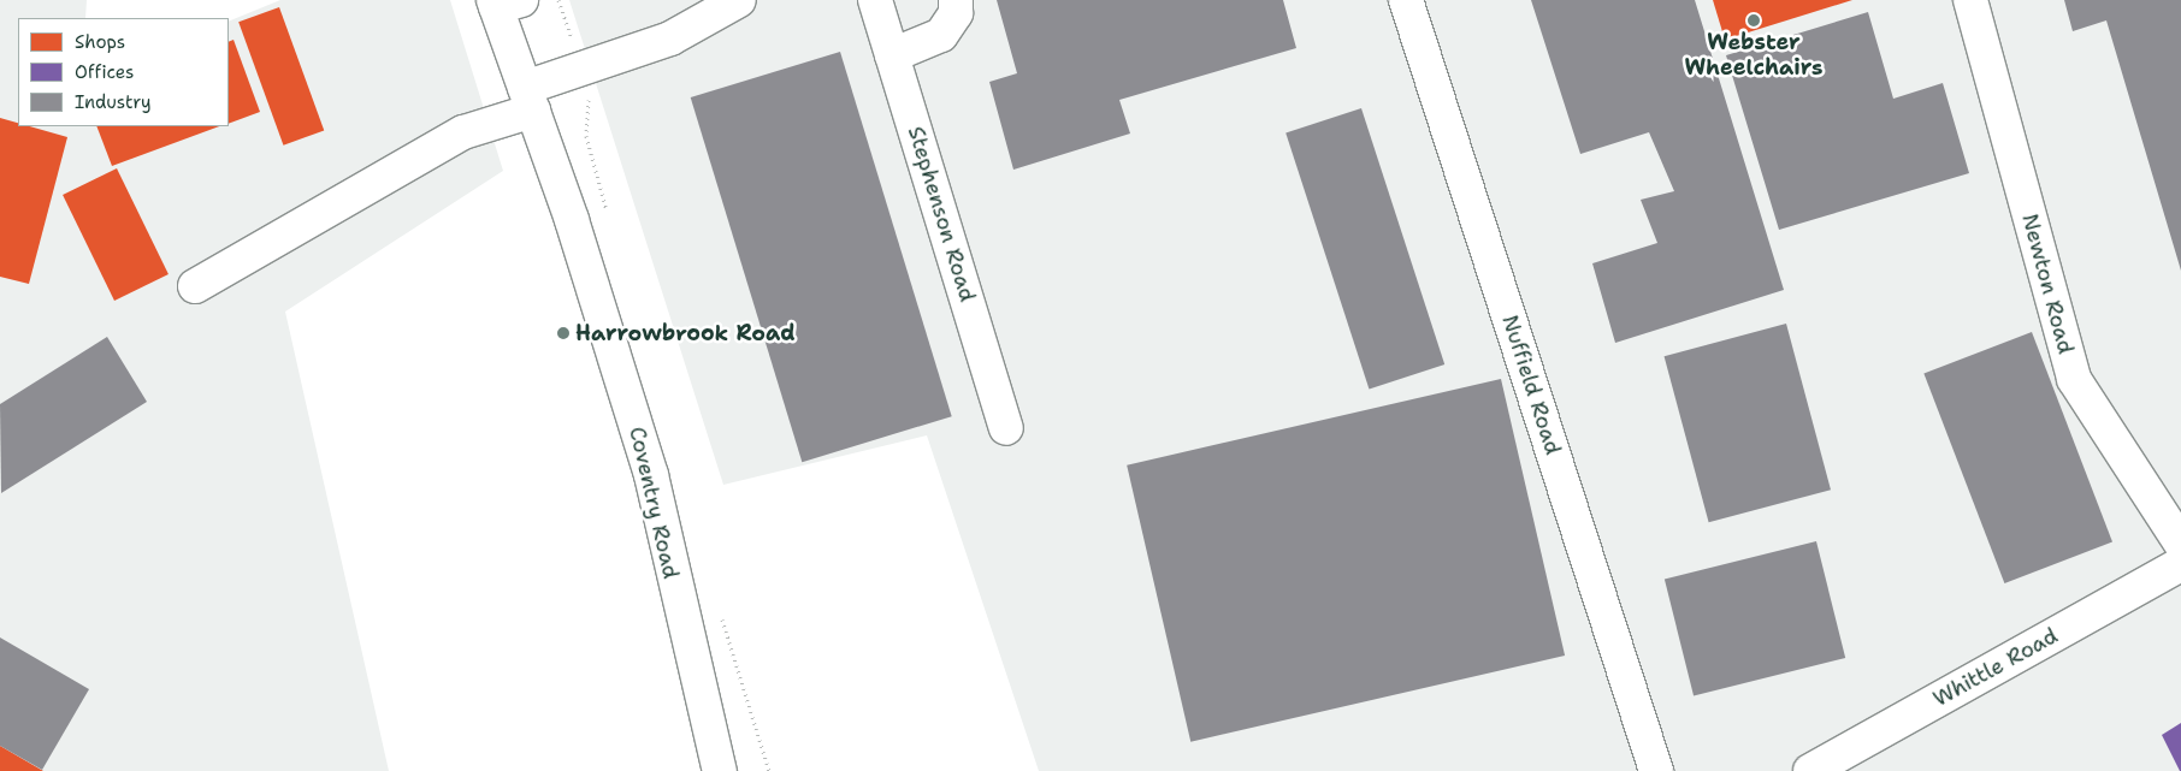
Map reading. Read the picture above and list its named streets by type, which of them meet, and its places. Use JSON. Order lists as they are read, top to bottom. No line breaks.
{"streets":{"street":["Stephenson Road","Newton Road","Nuffield Road","Coventry Road","Whittle Road"]},"places":["Webster Wheelchairs","Harrowbrook Road"],"legend":["Shops","Offices","Industry"]}
